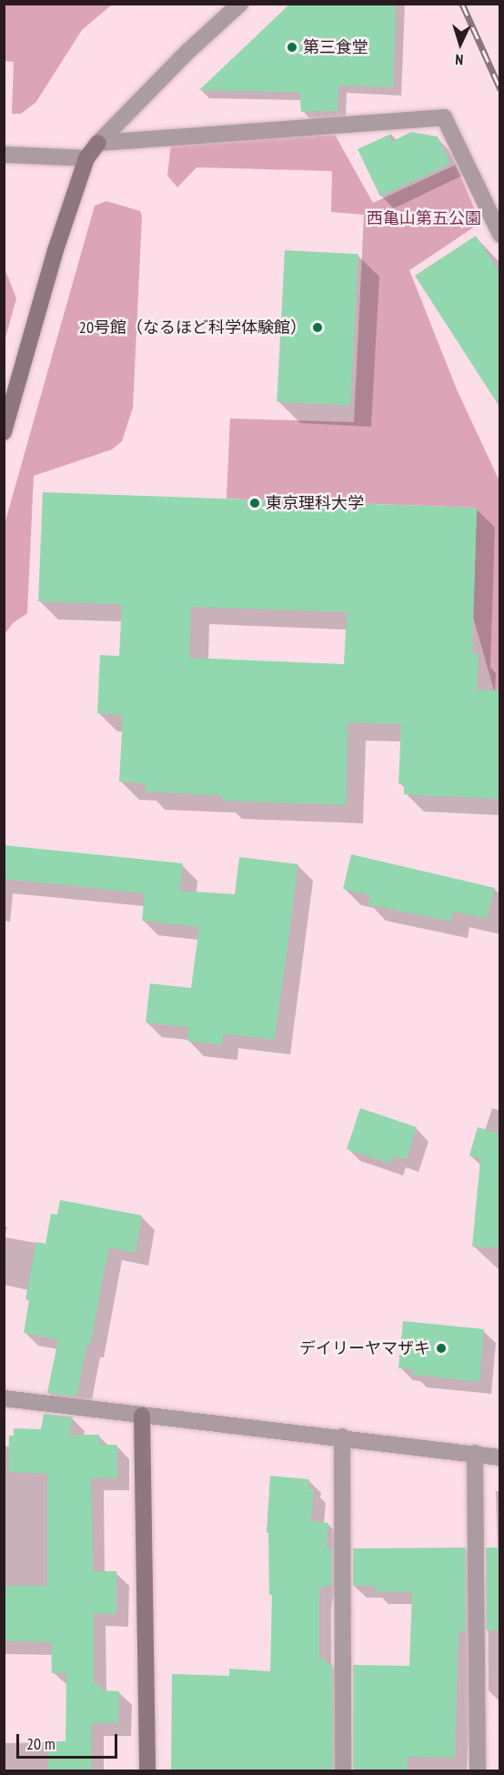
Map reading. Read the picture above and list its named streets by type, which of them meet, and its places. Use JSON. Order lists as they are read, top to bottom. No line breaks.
{"parks":["西亀山第五公園"],"places":["第三食堂","20号館（なるほど科学体験館）","東京理科大学","デイリーヤマザキ"],"scale_bar":"20 m","north":"bottom"}
